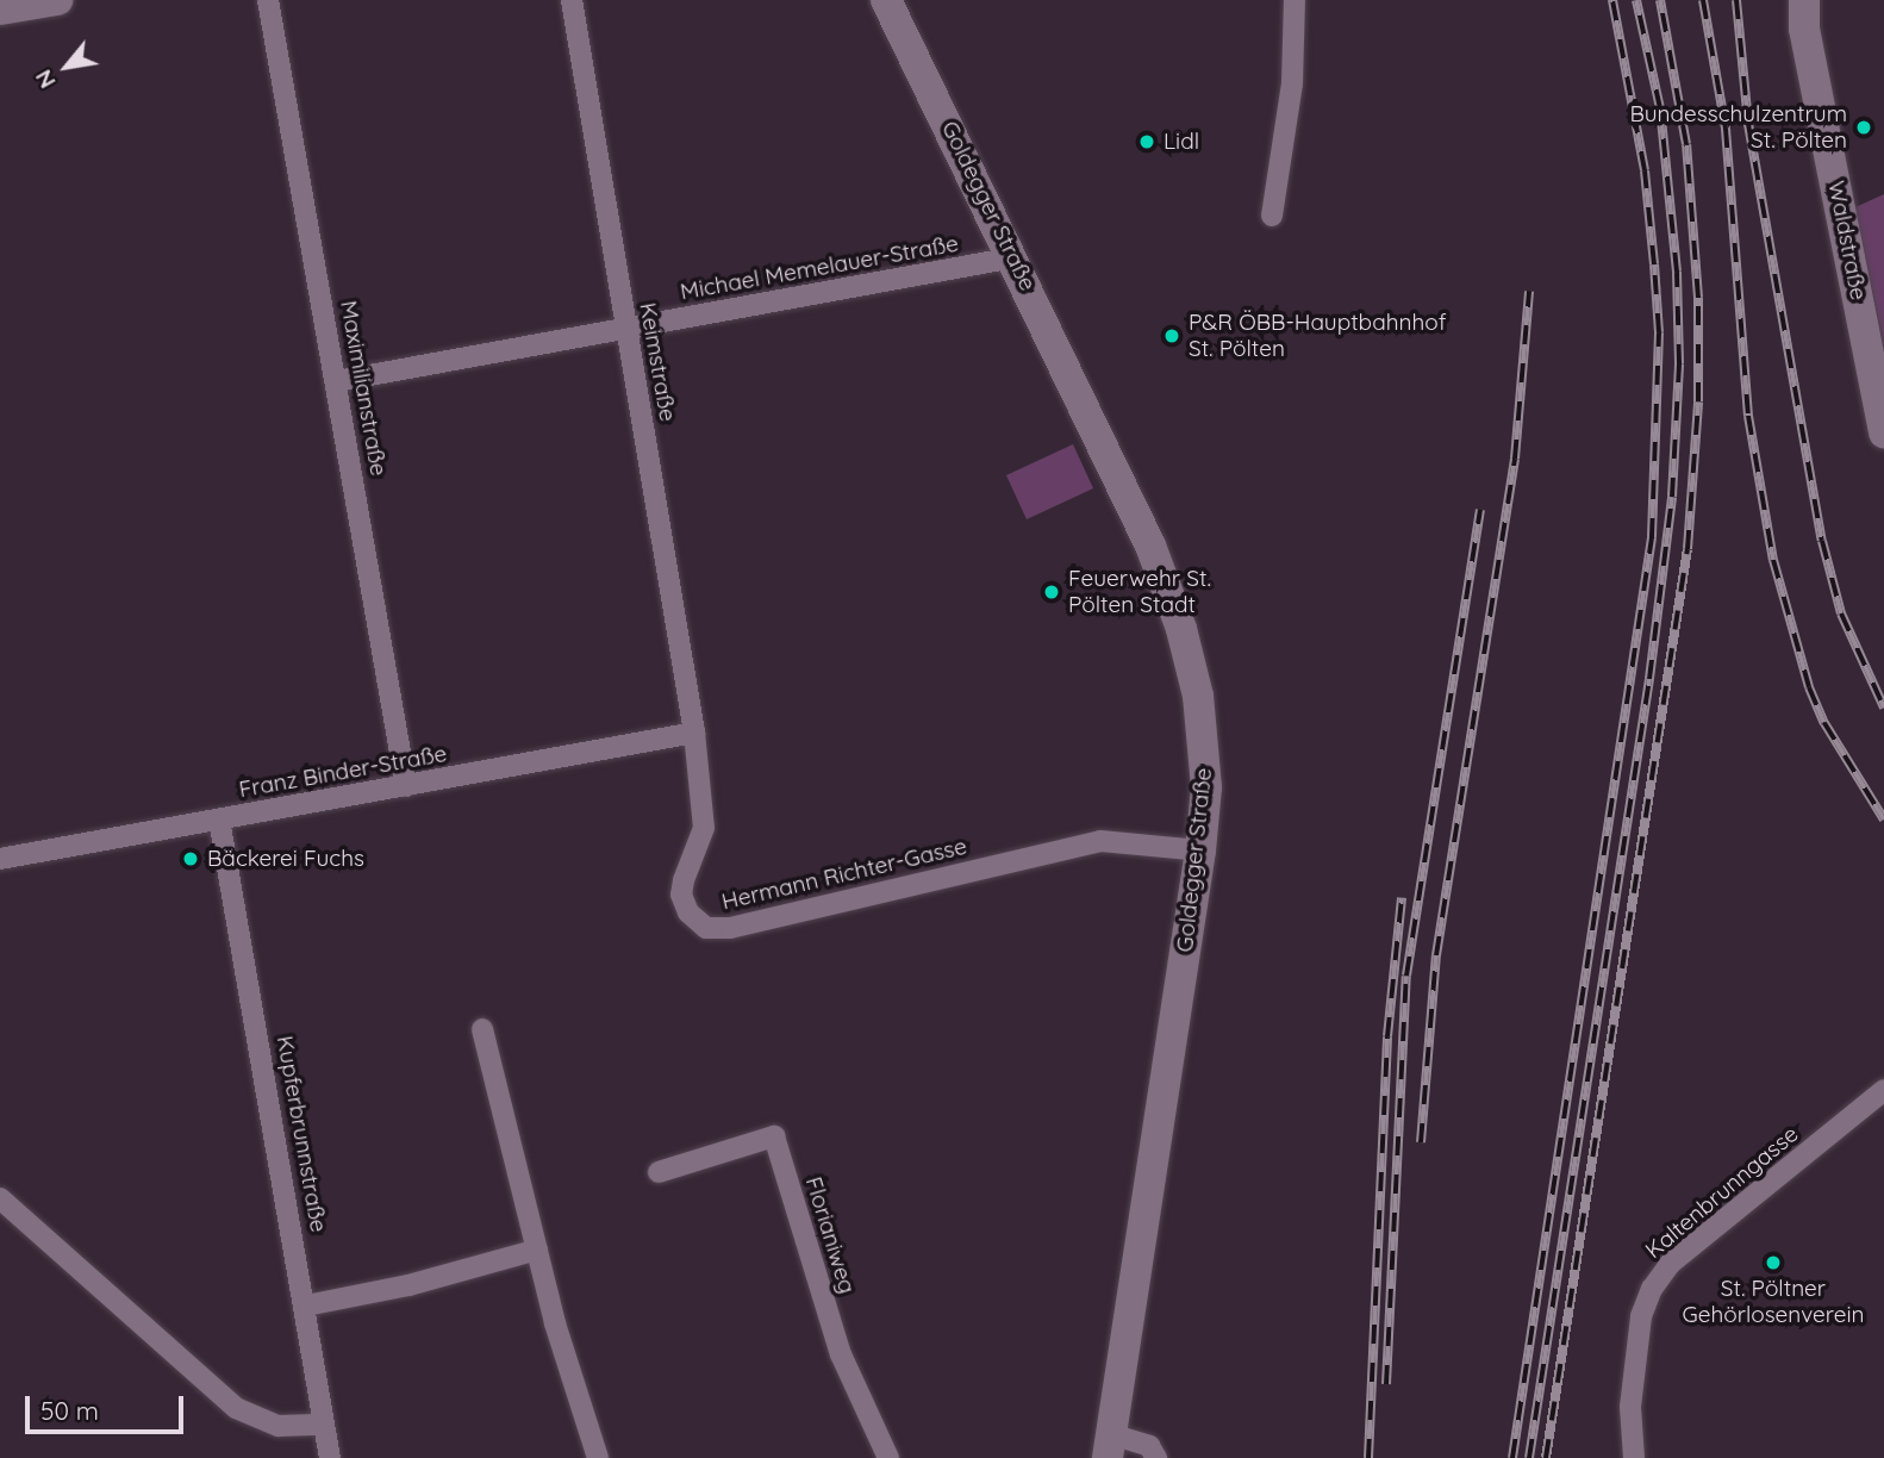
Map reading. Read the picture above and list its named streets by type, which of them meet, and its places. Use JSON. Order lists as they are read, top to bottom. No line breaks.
{"streets":{"main road":["Goldegger Straße","Waldstraße"],"street":["Michael Memelauer-Straße","Keimstraße","Maximilianstraße","Franz Binder-Straße","Hermann Richter-Gasse","Kupferbrunnstraße","Kaltenbrunngasse","Florianiweg"]},"crossings":[["Goldegger Straße","Michael Memelauer-Straße"],["Goldegger Straße","Hermann Richter-Gasse"],["Michael Memelauer-Straße","Keimstraße"],["Michael Memelauer-Straße","Maximilianstraße"],["Keimstraße","Franz Binder-Straße"],["Keimstraße","Hermann Richter-Gasse"],["Maximilianstraße","Franz Binder-Straße"],["Franz Binder-Straße","Hermann Richter-Gasse"],["Franz Binder-Straße","Kupferbrunnstraße"]],"places":["Bundesschulzentrum St. Pölten","Lidl","P&R ÖBB-Hauptbahnhof St. Pölten","Feuerwehr St. Pölten Stadt","Bäckerei Fuchs","St. Pöltner Gehörlosenverein"],"scale_bar":"50 m","north":"bottom left"}
